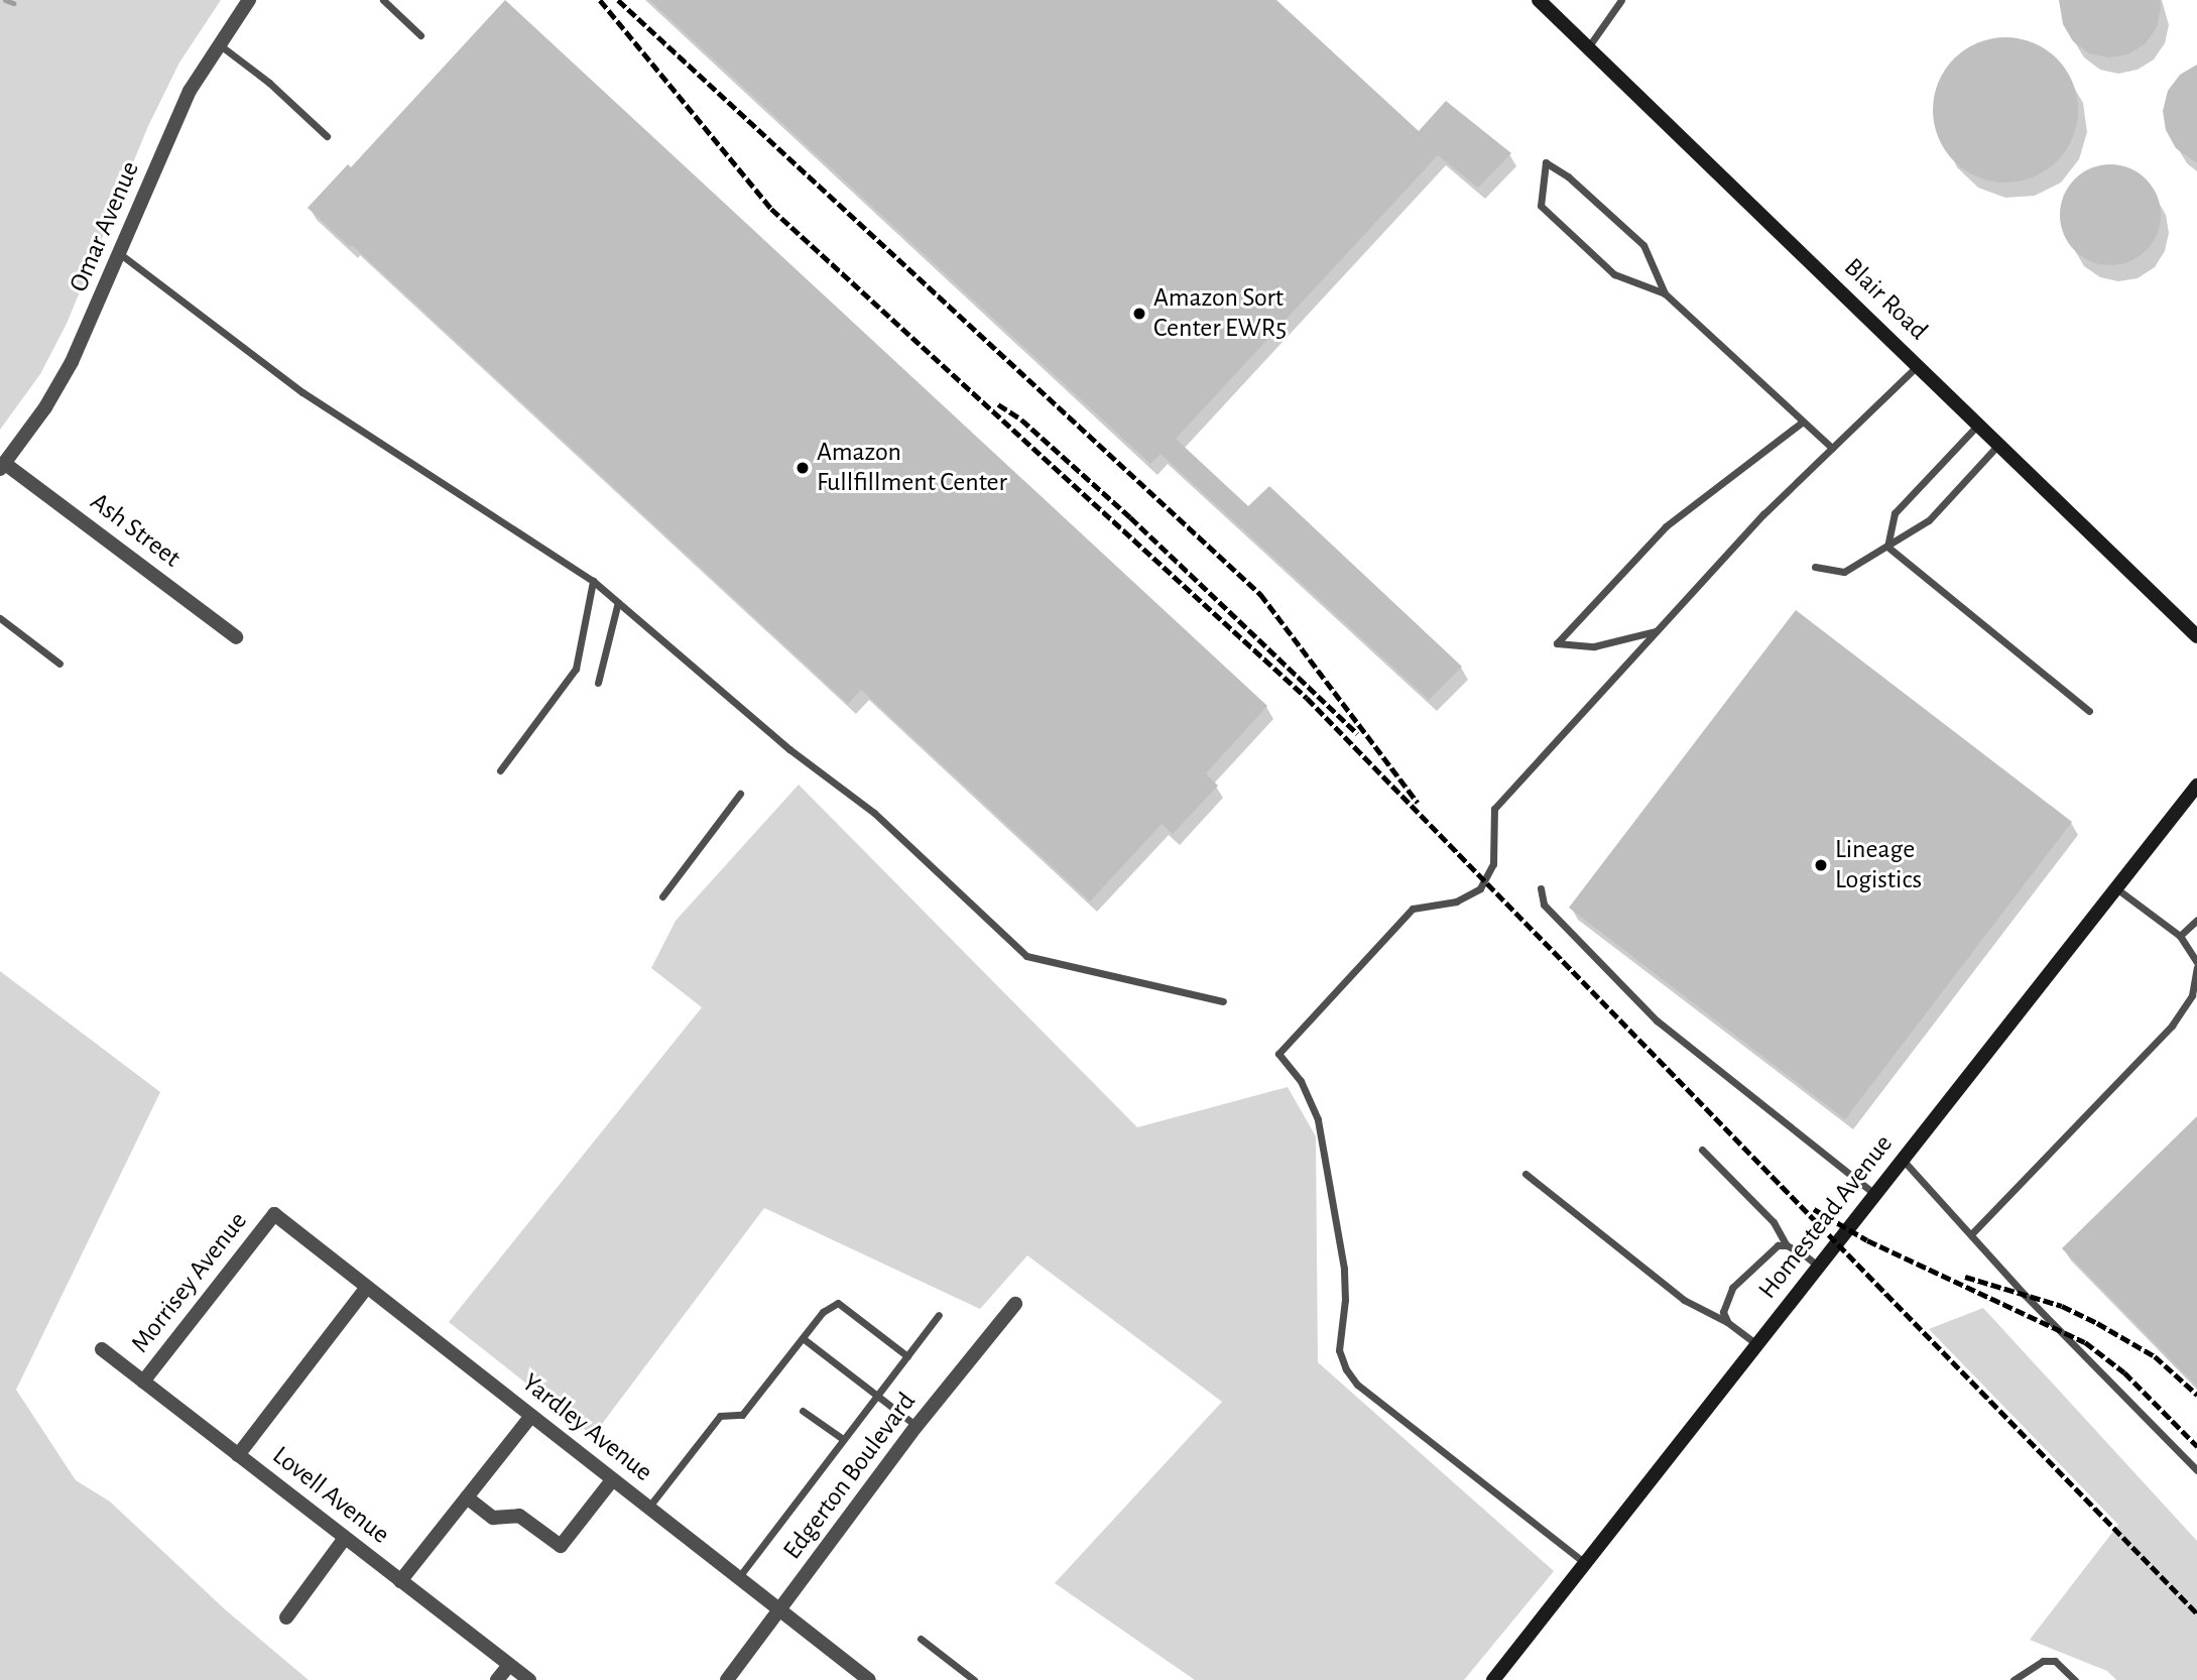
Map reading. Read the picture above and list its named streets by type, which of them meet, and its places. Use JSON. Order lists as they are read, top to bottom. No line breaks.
{"streets":{"street":["Omar Avenue","Blair Road","Ash Street","Homestead Avenue","Morrisey Avenue","Yardley Avenue","Edgerton Boulevard","Lovell Avenue"]},"crossings":[["Omar Avenue","Ash Street"],["Morrisey Avenue","Yardley Avenue"],["Morrisey Avenue","Lovell Avenue"],["Yardley Avenue","Edgerton Boulevard"]],"places":["Amazon Sort Center EWR5","Amazon Fullfillment Center","Lineage Logistics"]}
